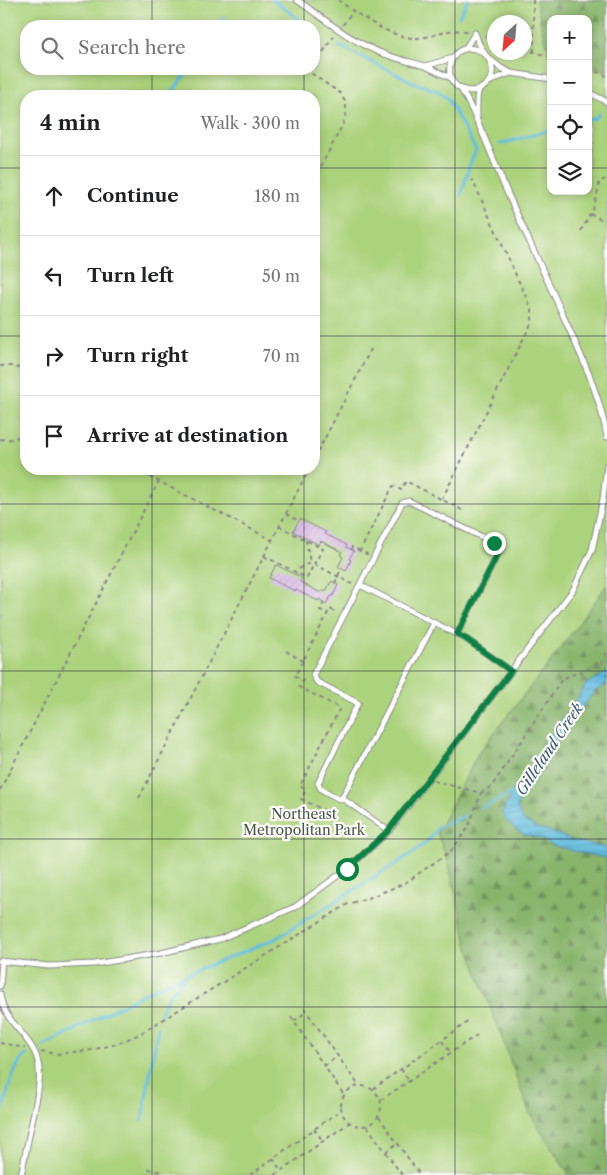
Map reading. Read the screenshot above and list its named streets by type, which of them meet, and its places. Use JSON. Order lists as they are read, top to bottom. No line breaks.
{"water":["Gilleland Creek"],"parks":["Northeast Metropolitan Park"],"north":"bottom left","page":{"map_buttons":["+","−"],"search":"Search here","heading":["4 min","Walk · 300 m"],"list":[["Continue","180 m"],["Turn left","50 m"],["Turn right","70 m"],"Arrive at destination"]}}
